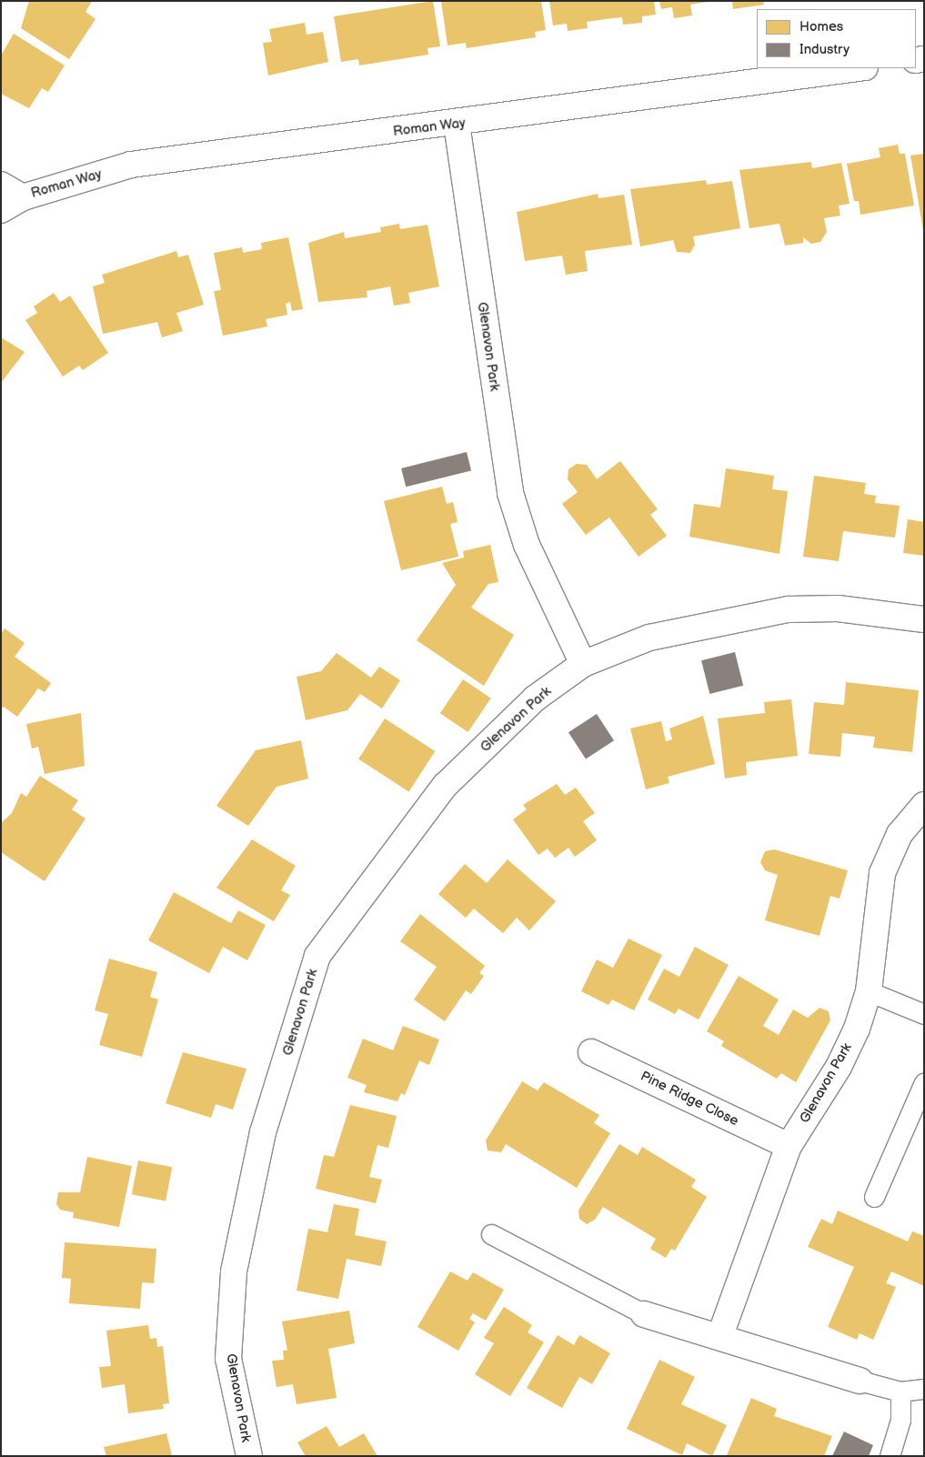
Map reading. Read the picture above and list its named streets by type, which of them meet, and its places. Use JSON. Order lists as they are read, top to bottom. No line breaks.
{"streets":{"street":["Roman Way","Glenavon Park","Pine Ridge Close"]},"crossings":[["Roman Way","Glenavon Park"],["Glenavon Park","Pine Ridge Close"]],"legend":["Homes","Industry"]}
